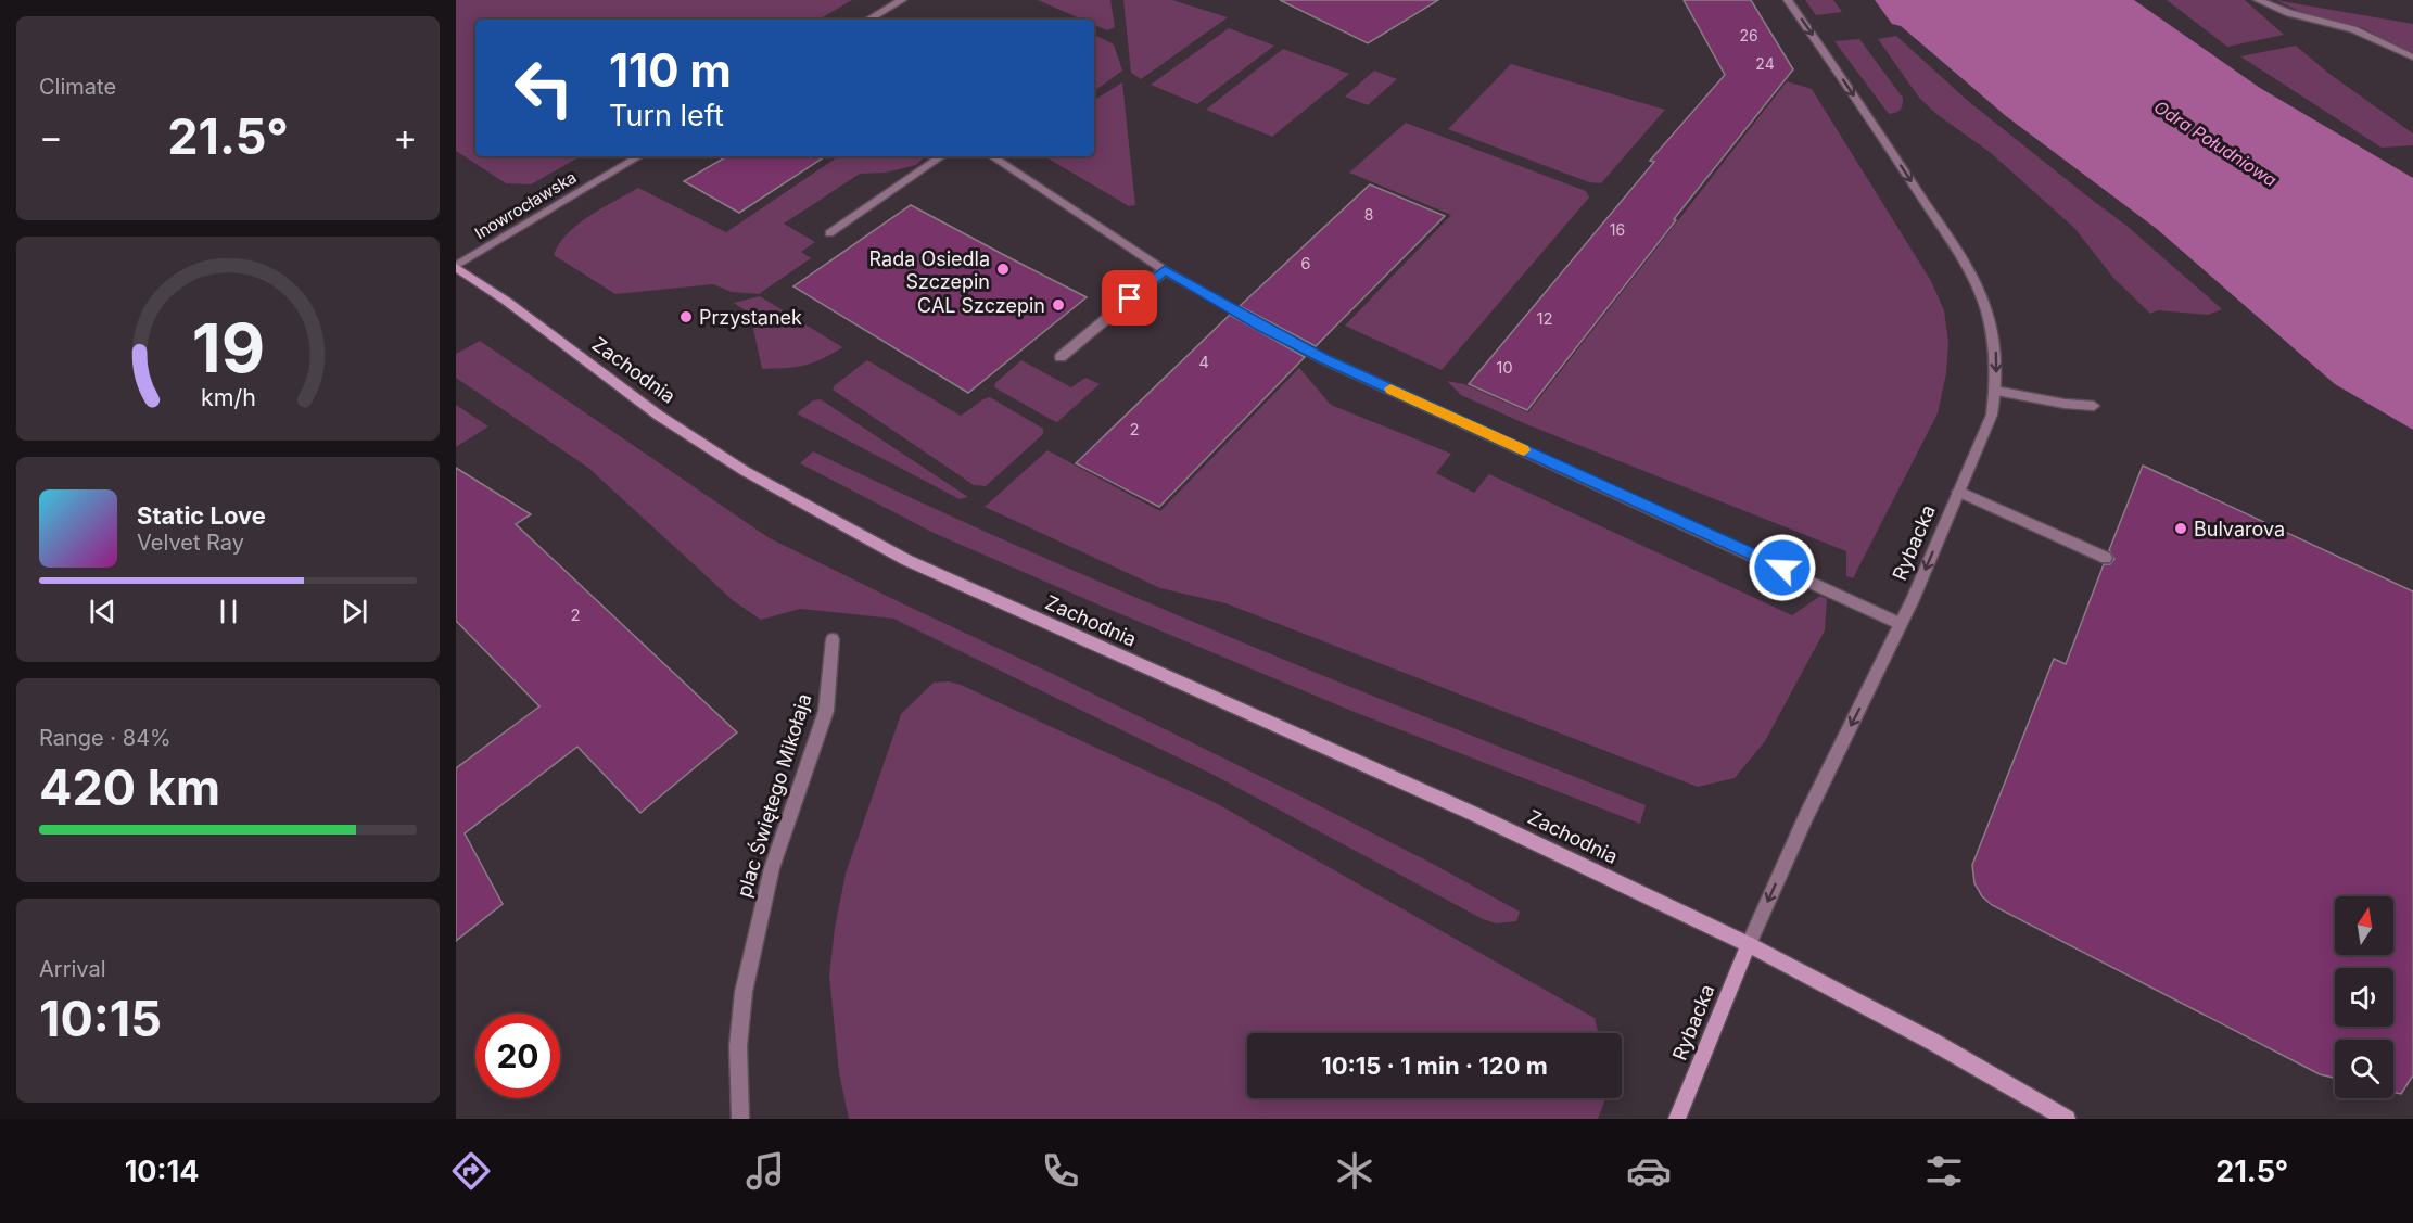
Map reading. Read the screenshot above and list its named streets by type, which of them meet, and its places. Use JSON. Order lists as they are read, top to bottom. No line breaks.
{"streets":{"street":["Inowrocławska","Zachodnia","Rybacka","plac Świętego Mikołaja"]},"crossings":[["Inowrocławska","Zachodnia"],["Zachodnia","Rybacka"]],"one_way":["Rybacka"],"water":["Odra Południowa"],"places":["Rada Osiedla Szczepin","CAL Szczepin","Przystanek","Bulvarova"],"house_numbers":["26","24","8","16","6","12","4","10","2","2"],"north":"top","page":{"tile":["Climate",["Range · 84%","420 km"],["Arrival","10:15"]],"turn":["110 m","Turn left"],"heat":["−","21.5°","+"],"song":["Static Love","Velvet Ray"],"limit":"20","trip":"10:15 · 1 min · 120 m","tabs":["10:14","21.5°"],"gauge":["19","km/h"]}}
